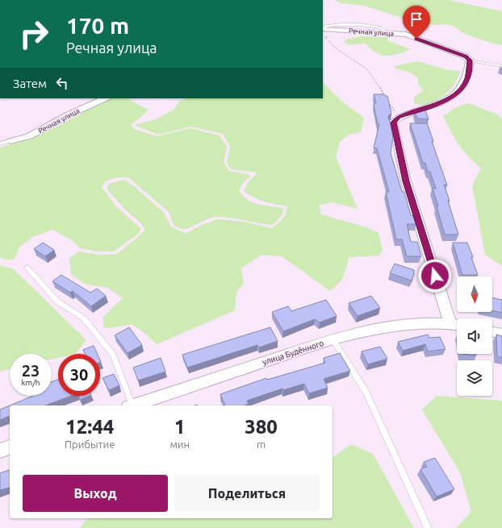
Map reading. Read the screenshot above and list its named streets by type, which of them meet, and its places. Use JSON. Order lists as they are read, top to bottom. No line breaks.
{"streets":{"street":["Речная улица","улица Будённого"]},"north":"bottom","page":{"turn":["170 m","Речная улица"],"then":"Затем","speed":"23 km/h","limit":"30","eta":["12:44","Прибытие","1","мин","380","m"],"buttons":["Выход","Поделиться"]}}
